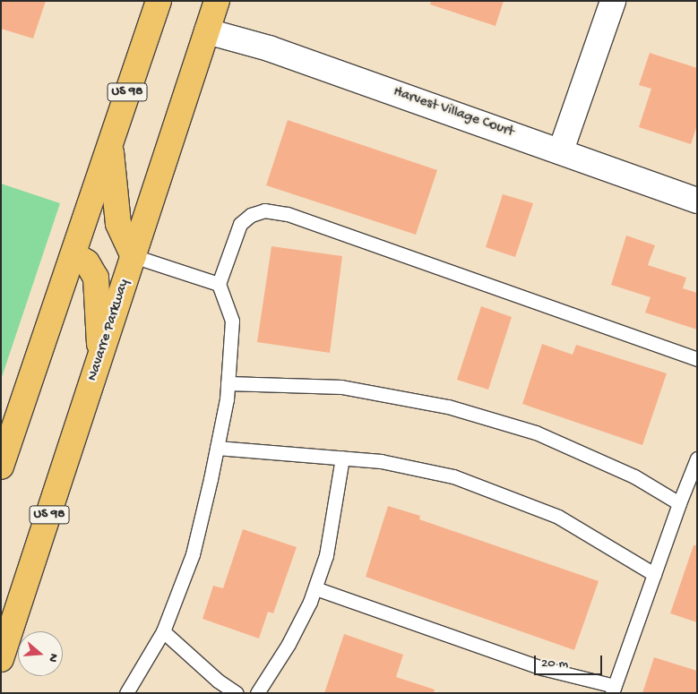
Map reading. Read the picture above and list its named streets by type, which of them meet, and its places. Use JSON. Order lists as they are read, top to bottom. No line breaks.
{"streets":{"highway":["US 98","Navarre Parkway"],"street":["Harvest Village Court"]},"crossings":[["Harvest Village Court","Navarre Parkway"]],"scale_bar":"20 m","north":"right"}
